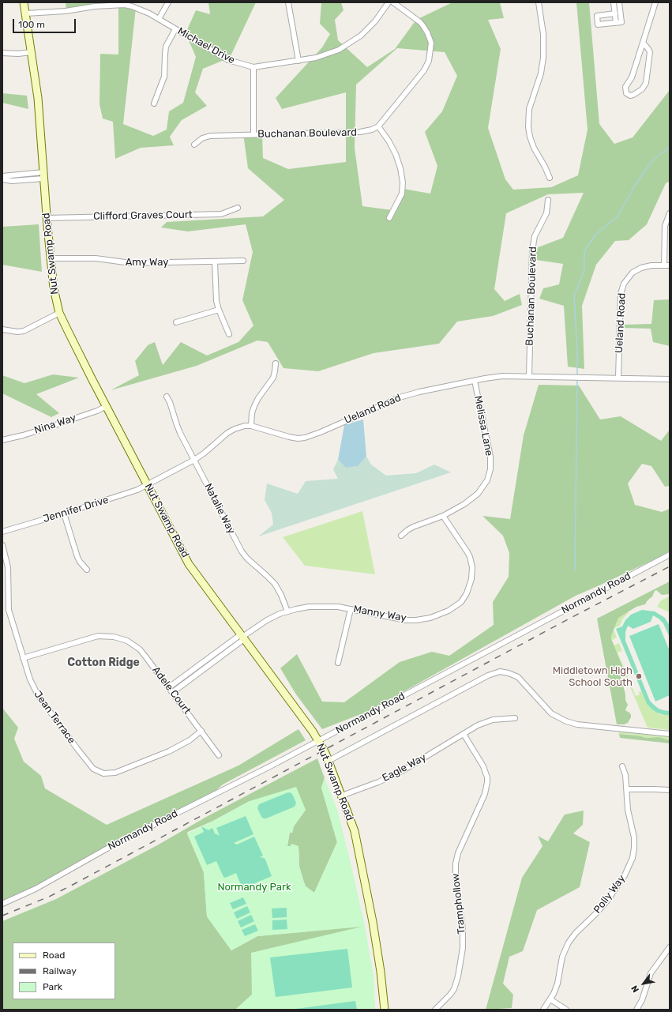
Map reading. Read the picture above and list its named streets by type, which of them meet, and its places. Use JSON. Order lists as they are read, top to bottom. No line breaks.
{"streets":{"main road":["Nut Swamp Road"],"street":["Michael Drive","Buchanan Boulevard","Clifford Graves Court","Amy Way","Ueland Road","Nina Way","Melissa Lane","Natalie Way","Jennifer Drive","Normandy Road","Manny Way","Adele Court","Jean Terrace","Eagle Way","Polly Way","Tramphollow"]},"crossings":[["Michael Drive","Nut Swamp Road"],["Buchanan Boulevard","Ueland Road"],["Clifford Graves Court","Nut Swamp Road"],["Nut Swamp Road","Amy Way"],["Nut Swamp Road","Ueland Road"],["Nut Swamp Road","Nina Way"],["Nut Swamp Road","Jennifer Drive"],["Nut Swamp Road","Normandy Road"],["Nut Swamp Road","Manny Way"],["Nut Swamp Road","Eagle Way"],["Ueland Road","Melissa Lane"],["Ueland Road","Natalie Way"],["Ueland Road","Jennifer Drive"],["Melissa Lane","Manny Way"],["Natalie Way","Manny Way"],["Adele Court","Jean Terrace"],["Eagle Way","Tramphollow"]],"districts":["Cotton Ridge"],"parks":["Normandy Park"],"places":["Middletown High School South"],"legend":["Road","Railway","Park"],"scale_bar":"100 m","north":"bottom left"}
